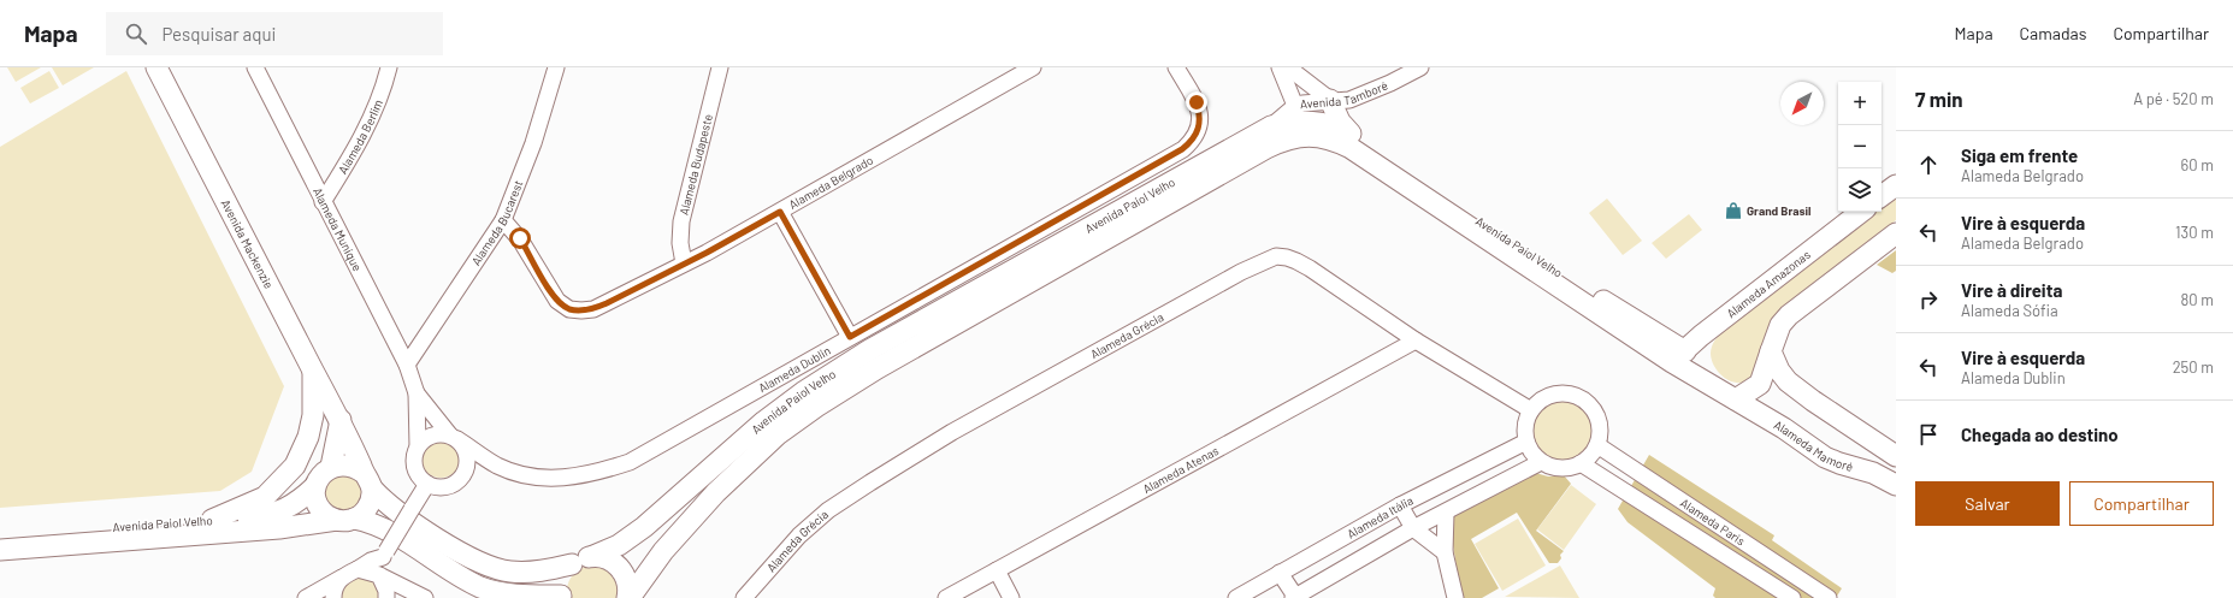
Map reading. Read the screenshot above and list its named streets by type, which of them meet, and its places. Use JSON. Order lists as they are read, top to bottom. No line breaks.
{"streets":{"main road":["Avenida Paiol Velho","Avenida Mackenzie","Alameda Amazonas","Alameda Mamoré"],"street":["Avenida Tamboré","Alameda Berlim","Alameda Budapeste","Alameda Belgrado","Alameda Bucarest","Alameda Munique","Alameda Grécia","Alameda Dublin","Alameda Atenas","Alameda Itália","Alameda Paris"]},"crossings":[["Avenida Tamboré","Avenida Paiol Velho"],["Alameda Berlim","Alameda Munique"],["Alameda Budapeste","Alameda Belgrado"],["Alameda Belgrado","Alameda Bucarest"],["Avenida Paiol Velho","Avenida Mackenzie"],["Avenida Paiol Velho","Alameda Amazonas"],["Avenida Paiol Velho","Alameda Mamoré"],["Alameda Bucarest","Alameda Munique"],["Alameda Munique","Alameda Dublin"],["Alameda Amazonas","Alameda Mamoré"],["Alameda Grécia","Alameda Atenas"],["Alameda Grécia","Alameda Itália"],["Alameda Grécia","Alameda Paris"],["Alameda Itália","Alameda Paris"]],"places":{"shop":["Grand Brasil"]},"north":"bottom left","page":{"header":"Mapa","search":"Pesquisar aqui","nav":["Mapa","Camadas","Compartilhar"],"heading":["7 min","A pé · 520 m"],"map_buttons":["+","−"],"list":[["Siga em frente","Alameda Belgrado","60 m"],["Vire à esquerda","Alameda Belgrado","130 m"],["Vire à direita","Alameda Sófia","80 m"],["Vire à esquerda","Alameda Dublin","250 m"],"Chegada ao destino"],"buttons":["Salvar","Compartilhar"]}}
